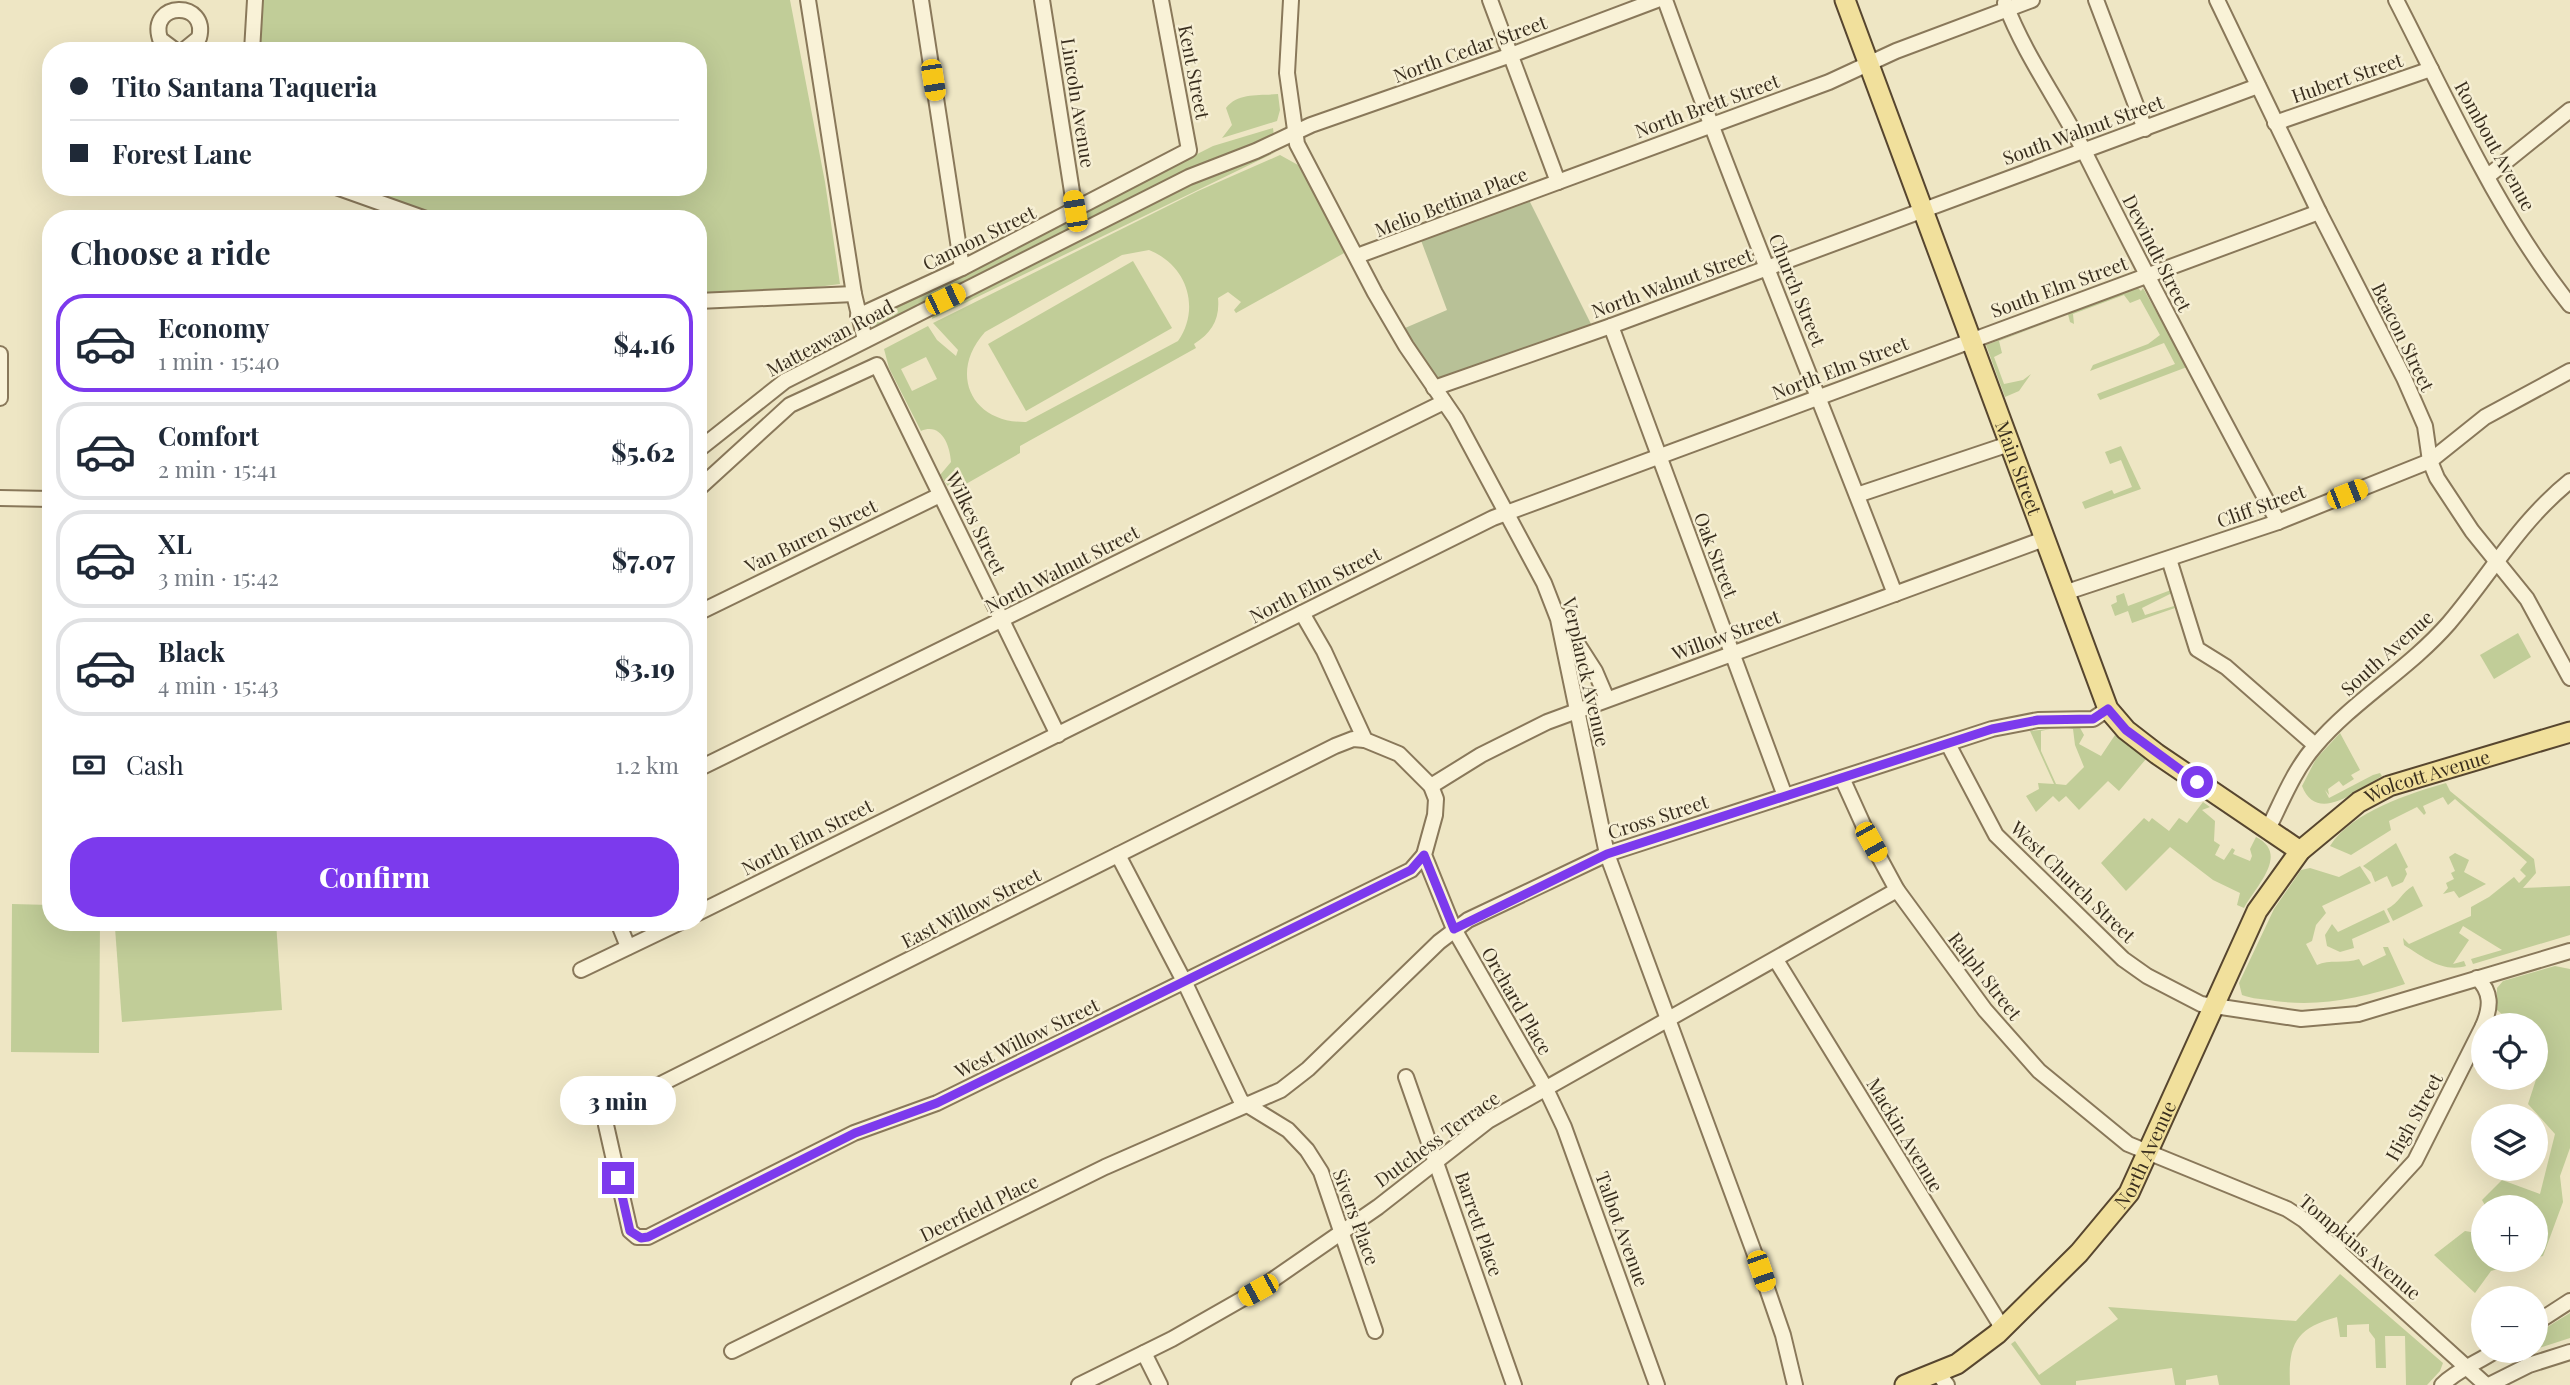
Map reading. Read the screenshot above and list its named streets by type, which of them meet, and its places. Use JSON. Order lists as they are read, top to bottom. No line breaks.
{"streets":{"main road":["Main Street","Wolcott Avenue","North Avenue"],"street":["North Cedar Street","Kent Street","Hubert Street","Lincoln Avenue","North Brett Street","South Walnut Street","Rombout Avenue","Melio Bettina Place","Cannon Street","Dewindt Street","North Walnut Street","South Elm Street","Church Street","Beacon Street","Matteawan Road","North Elm Street","Cliff Street","Wilkes Street","Van Buren Street","Oak Street","Willow Street","South Avenue","Verplanck Avenue","Cross Street","West Church Street","East Willow Street","Ralph Street","Orchard Place","West Willow Street","High Street","Mackin Avenue","Dutchess Terrace","Deerfield Place","Sivers Place","Barrett Place","Talbot Avenue","Tompkins Avenue"]},"crossings":[["North Cedar Street","Matteawan Road"],["North Cedar Street","Verplanck Avenue"],["Kent Street","Cannon Street"],["Hubert Street","Rombout Avenue"],["Hubert Street","Beacon Street"],["Lincoln Avenue","Cannon Street"],["North Brett Street","Melio Bettina Place"],["North Brett Street","Dewindt Street"],["North Brett Street","Church Street"],["North Brett Street","Main Street"],["South Walnut Street","Dewindt Street"],["South Walnut Street","North Walnut Street"],["South Walnut Street","Beacon Street"],["South Walnut Street","Main Street"],["Melio Bettina Place","Verplanck Avenue"],["Dewindt Street","South Elm Street"],["Dewindt Street","Cliff Street"],["North Walnut Street","Church Street"],["North Walnut Street","Main Street"],["North Walnut Street","Wilkes Street"],["North Walnut Street","Oak Street"],["North Walnut Street","Verplanck Avenue"],["South Elm Street","Beacon Street"],["South Elm Street","North Elm Street"],["South Elm Street","Main Street"],["Church Street","North Elm Street"],["Church Street","Willow Street"],["Beacon Street","Cliff Street"],["Beacon Street","South Avenue"],["Matteawan Road","Verplanck Avenue"],["North Elm Street","Main Street"],["North Elm Street","Wilkes Street"],["North Elm Street","Oak Street"],["North Elm Street","Verplanck Avenue"],["Main Street","Cliff Street"],["Main Street","Willow Street"],["Main Street","South Avenue"],["Main Street","Wolcott Avenue"],["Main Street","Cross Street"],["Main Street","North Avenue"],["Wilkes Street","Van Buren Street"],["Oak Street","Willow Street"],["Oak Street","Cross Street"],["Willow Street","Verplanck Avenue"],["Verplanck Avenue","Cross Street"],["Verplanck Avenue","Dutchess Terrace"],["Wolcott Avenue","North Avenue"],["Cross Street","West Church Street"],["Cross Street","Ralph Street"],["Cross Street","Orchard Place"],["Cross Street","Deerfield Place"],["Cross Street","Sivers Place"],["West Church Street","High Street"],["West Church Street","North Avenue"],["East Willow Street","West Willow Street"],["Ralph Street","Dutchess Terrace"],["Ralph Street","North Avenue"],["Ralph Street","Tompkins Avenue"],["Orchard Place","West Willow Street"],["Orchard Place","Dutchess Terrace"],["Orchard Place","Talbot Avenue"],["High Street","Tompkins Avenue"],["Mackin Avenue","Dutchess Terrace"],["Mackin Avenue","North Avenue"],["Dutchess Terrace","Sivers Place"],["Dutchess Terrace","Barrett Place"],["Dutchess Terrace","Talbot Avenue"],["North Avenue","Tompkins Avenue"],["Deerfield Place","Sivers Place"]],"page":{"banner":["Tito Santana Taqueria","Forest Lane"],"heading":"Choose a ride","list":[{"name":"Economy","note":"1 min · 15:40","value":"$4.16"},{"name":"Comfort","note":"2 min · 15:41","value":"$5.62"},{"name":"XL","note":"3 min · 15:42","value":"$7.07"},{"name":"Black","note":"4 min · 15:43","value":"$3.19"}],"pay":["Cash","1.2 km"],"buttons":"Confirm","map_buttons":["+","−"],"bubble":"3 min"}}
